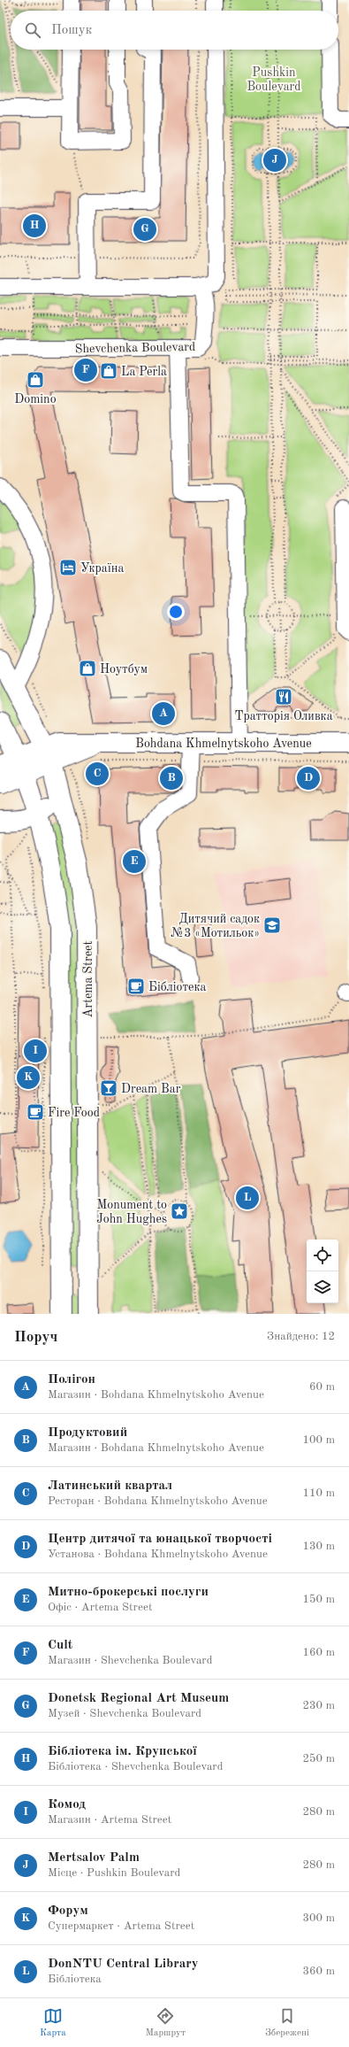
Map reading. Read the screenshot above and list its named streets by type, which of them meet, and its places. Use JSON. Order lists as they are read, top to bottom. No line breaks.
{"streets":{"main road":["Bohdana Khmelnytskoho Avenue","Artema Street"],"street":["Shevchenka Boulevard"]},"crossings":[["Bohdana Khmelnytskoho Avenue","Artema Street"]],"parks":["Pushkin Boulevard"],"places":{"shop":["La Perla","Domino","Ноутбум"],"hotel":["Україна"],"restaurant":["Тратторія Оливка"],"school or university":["Дитячий садок №3 «Мотильок»"],"cafe":["Бібліотека","Fire Food"],"bar":["Dream Bar"],"place":["Monument to John Hughes"]},"page":{"search":"Пошук","pins":["J","H","G","F","A","C","B","D","E","I","K","L"],"heading":["Поруч","Знайдено: 12"],"list":[{"mark":"A","name":"Полігон","note":"Магазин · Bohdana Khmelnytskoho Avenue","value":"60 m"},{"mark":"B","name":"Продуктовий","note":"Магазин · Bohdana Khmelnytskoho Avenue","value":"100 m"},{"mark":"C","name":"Латинський квартал","note":"Ресторан · Bohdana Khmelnytskoho Avenue","value":"110 m"},{"mark":"D","name":"Центр дитячої та юнацької творчості","note":"Установа · Bohdana Khmelnytskoho Avenue","value":"130 m"},{"mark":"E","name":"Митно-брокерські послуги","note":"Офіс · Artema Street","value":"150 m"},{"mark":"F","name":"Cult","note":"Магазин · Shevchenka Boulevard","value":"160 m"},{"mark":"G","name":"Donetsk Regional Art Museum","note":"Музей · Shevchenka Boulevard","value":"230 m"},{"mark":"H","name":"Бібліотека ім. Крупської","note":"Бібліотека · Shevchenka Boulevard","value":"250 m"},{"mark":"I","name":"Комод","note":"Магазин · Artema Street","value":"280 m"},{"mark":"J","name":"Mertsalov Palm","note":"Місце · Pushkin Boulevard","value":"280 m"},{"mark":"K","name":"Форум","note":"Супермаркет · Artema Street","value":"300 m"},{"mark":"L","name":"DonNTU Central Library","note":"Бібліотека","value":"360 m"}],"nav":["Карта","Маршрут","Збережені"]}}
